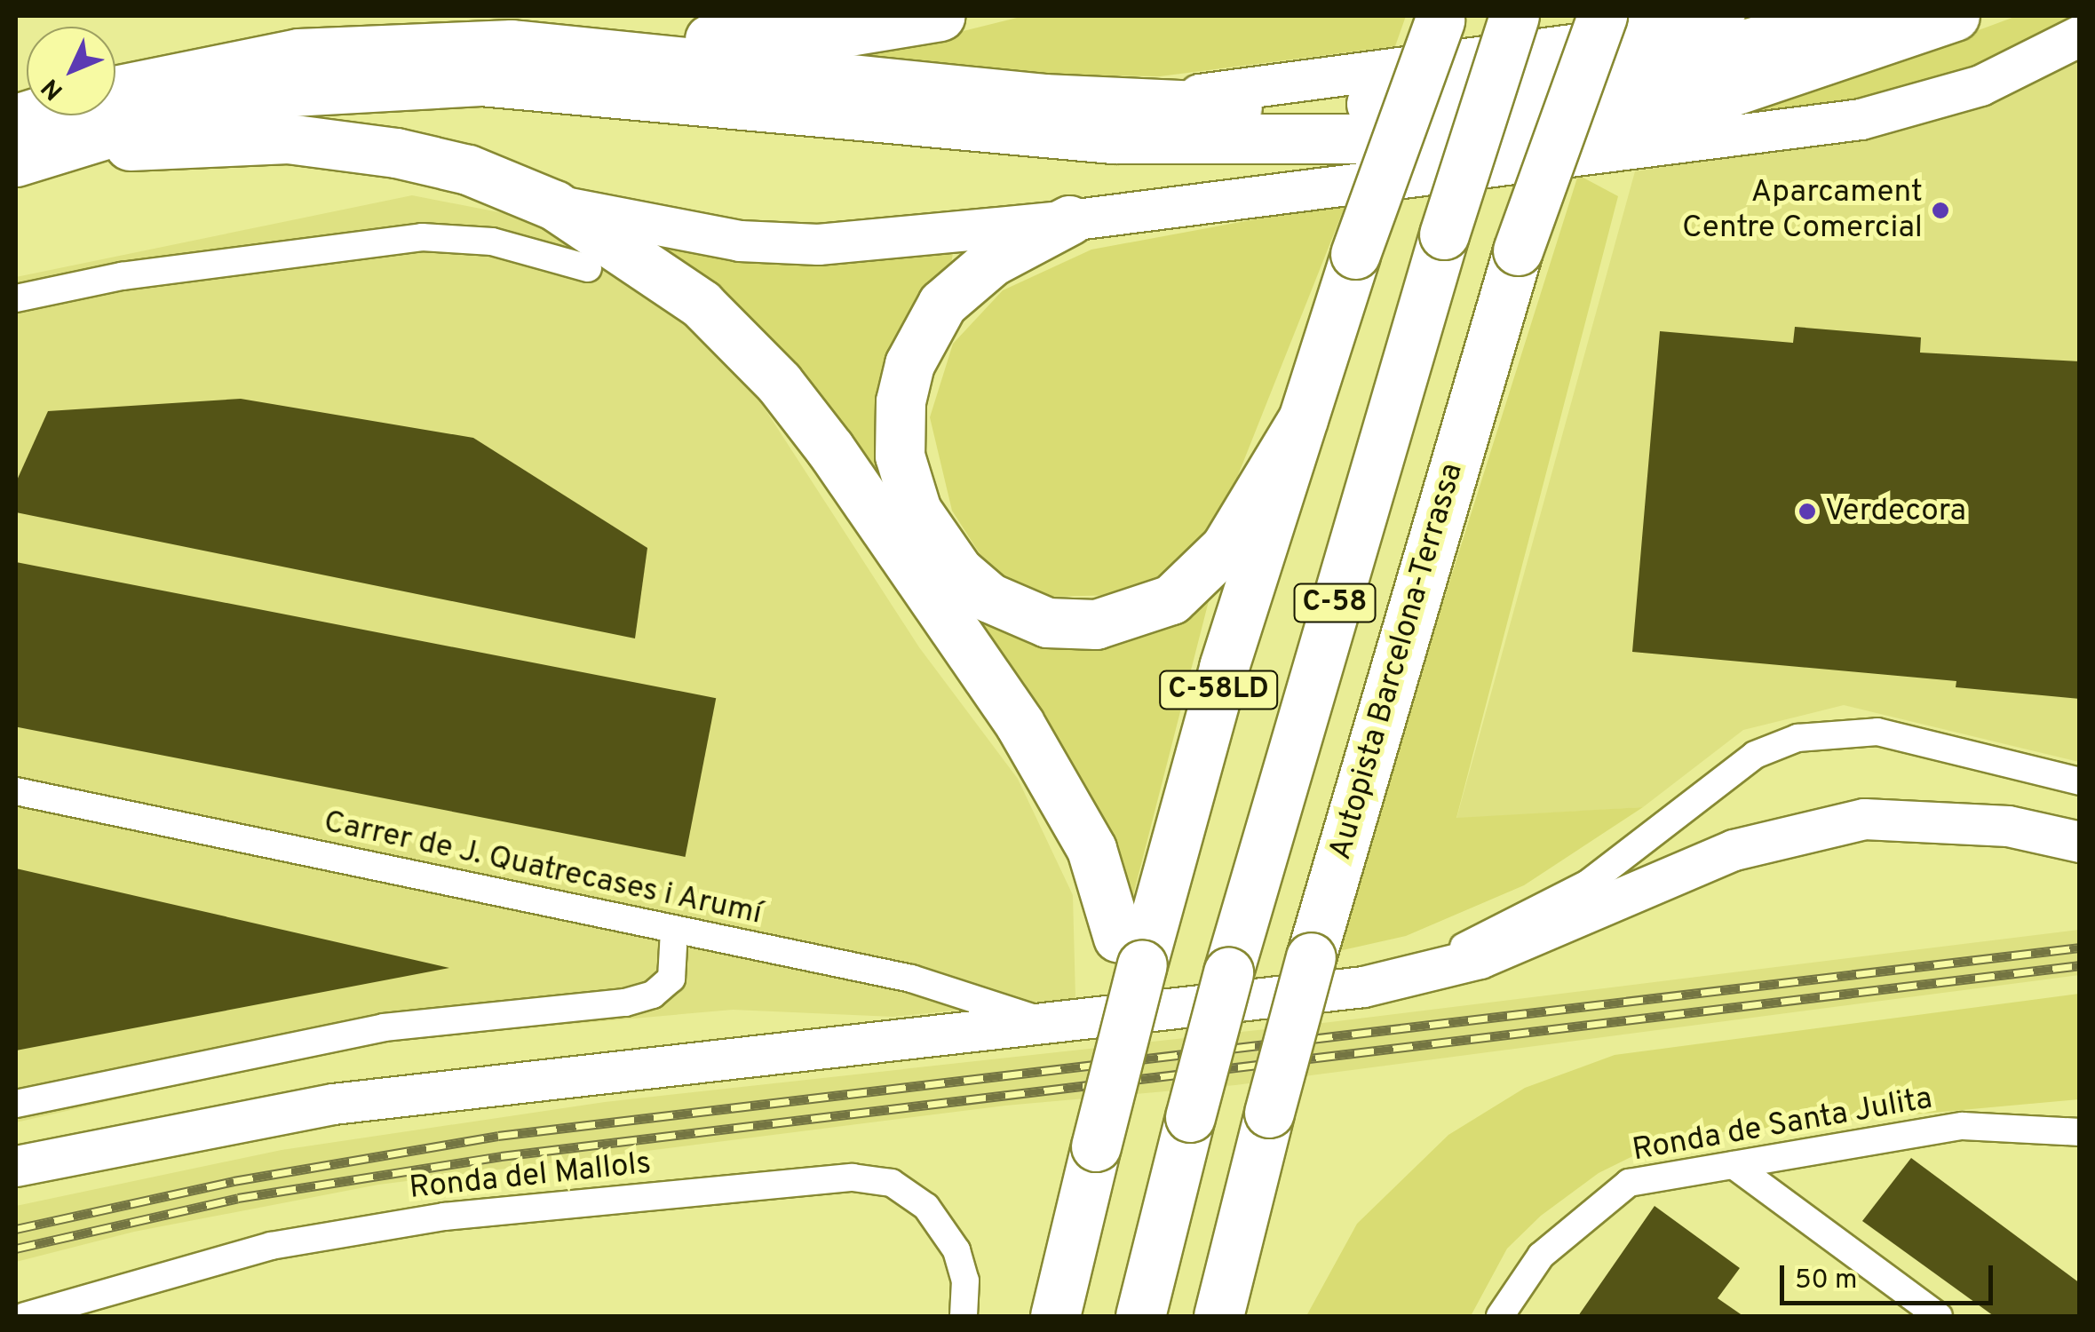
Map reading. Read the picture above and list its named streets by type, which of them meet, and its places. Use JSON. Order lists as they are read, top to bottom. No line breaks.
{"streets":{"highway":["C-58","Autopista Barcelona-Terrassa","C-58LD"],"street":["Carrer de J. Quatrecases i Arumí","Ronda de Santa Julita","Ronda del Mallols"]},"places":["Aparcament Centre Comercial","Verdecora"],"scale_bar":"50 m","north":"bottom left"}
